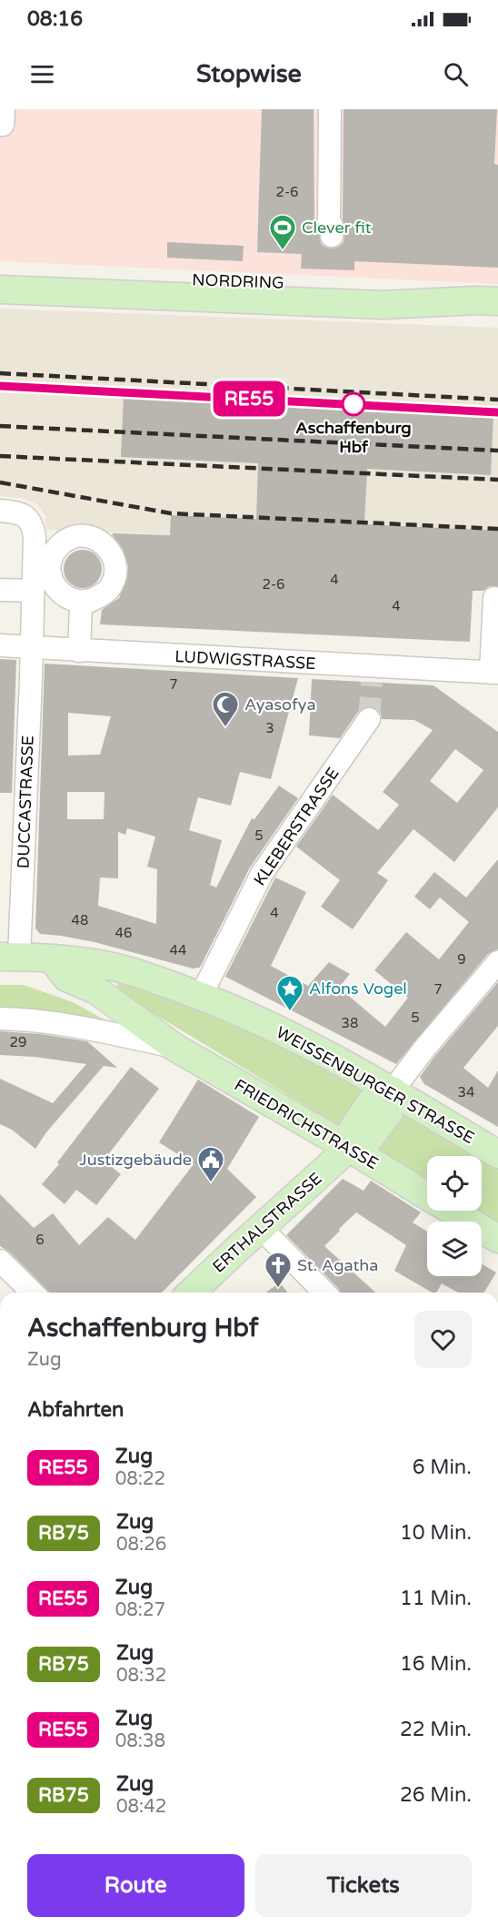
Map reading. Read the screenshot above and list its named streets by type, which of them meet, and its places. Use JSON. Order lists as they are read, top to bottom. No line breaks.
{"streets":{"main road":["NORDRING","WEISSENBURGER STRASSE","FRIEDRICHSTRASSE","ERTHALSTRASSE"],"street":["LUDWIGSTRASSE","DUCCASTRASSE","KLEBERSTRASSE"]},"crossings":[["LUDWIGSTRASSE","DUCCASTRASSE"],["DUCCASTRASSE","WEISSENBURGER STRASSE"],["KLEBERSTRASSE","WEISSENBURGER STRASSE"],["WEISSENBURGER STRASSE","FRIEDRICHSTRASSE"],["WEISSENBURGER STRASSE","ERTHALSTRASSE"],["FRIEDRICHSTRASSE","ERTHALSTRASSE"]],"places":{"sports":["Clever fit"],"other":["Aschaffenburg Hbf"],"mosque":["Ayasofya"],"place":["Alfons Vogel"],"public building":["Justizgebäude"],"church":["St. Agatha"]},"house_numbers":["2-6","4","2-6","4","7","3","5","4","48","46","44","9","7","5","38","29","34","6"],"page":{"status":"08:16","header":"Stopwise","on_map":"RE55","heading":[["Aschaffenburg Hbf","Zug"],"Abfahrten"],"list":[{"mark":"RE55","name":"Zug","note":"08:22","value":"6 Min."},{"mark":"RB75","name":"Zug","note":"08:26","value":"10 Min."},{"mark":"RE55","name":"Zug","note":"08:27","value":"11 Min."},{"mark":"RB75","name":"Zug","note":"08:32","value":"16 Min."},{"mark":"RE55","name":"Zug","note":"08:38","value":"22 Min."},{"mark":"RB75","name":"Zug","note":"08:42","value":"26 Min."}],"buttons":["Route","Tickets"]}}
